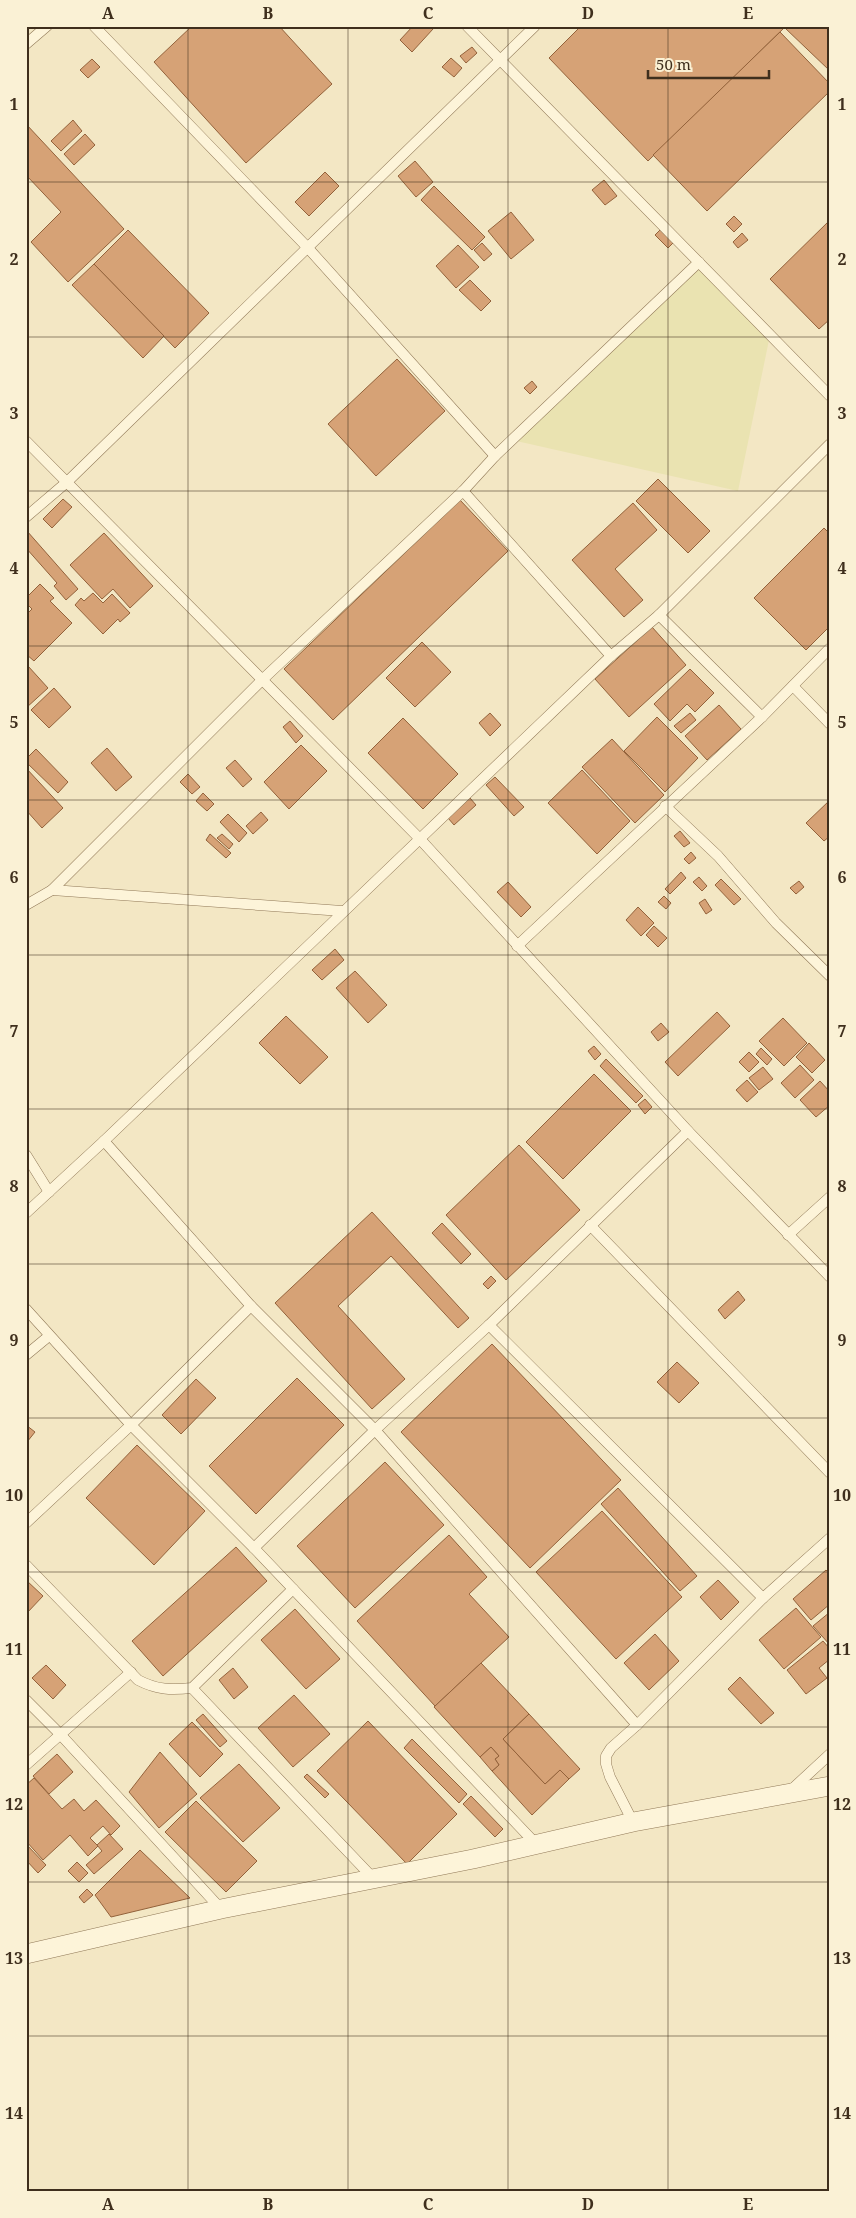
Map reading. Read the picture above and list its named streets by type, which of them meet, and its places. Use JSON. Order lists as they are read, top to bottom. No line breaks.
{"scale_bar":"50 m","grid":{"columns":["A","B","C","D","E"],"rows":["1","2","3","4","5","6","7","8","9","10","11","12","13","14"]}}
